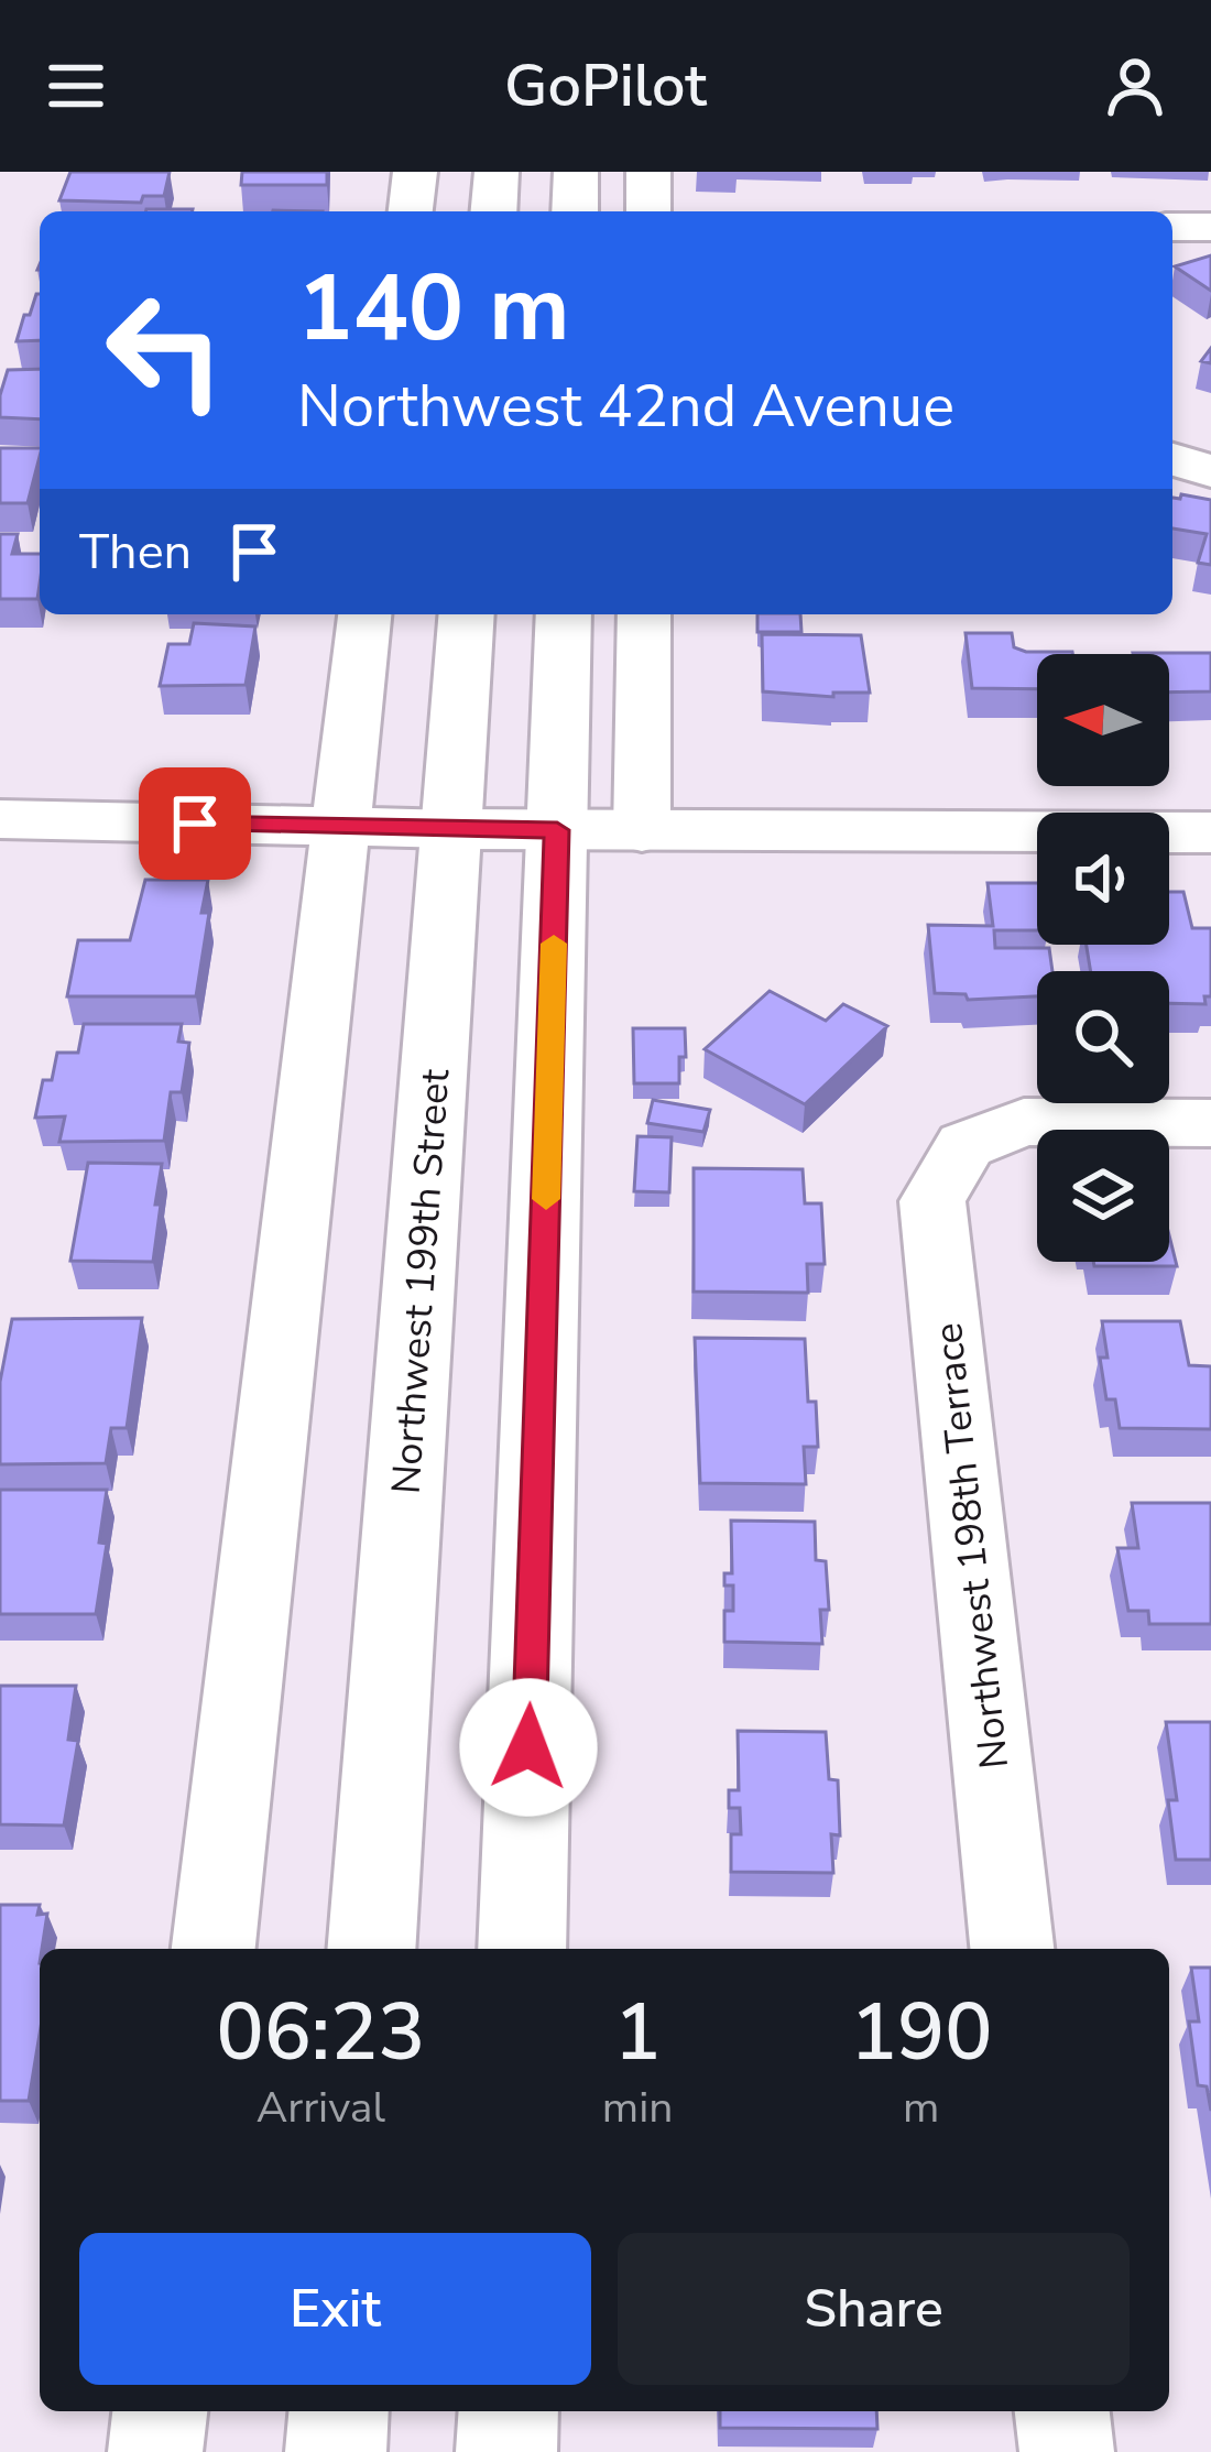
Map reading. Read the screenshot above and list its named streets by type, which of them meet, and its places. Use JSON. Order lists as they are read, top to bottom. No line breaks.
{"streets":{"main road":["Northwest 199th Street"],"street":["Northwest 198th Terrace"]},"north":"left","page":{"header":"GoPilot","turn":["140 m","Northwest 42nd Avenue"],"then":"Then","eta":["06:23","Arrival","1","min","190","m"],"buttons":["Exit","Share"]}}
